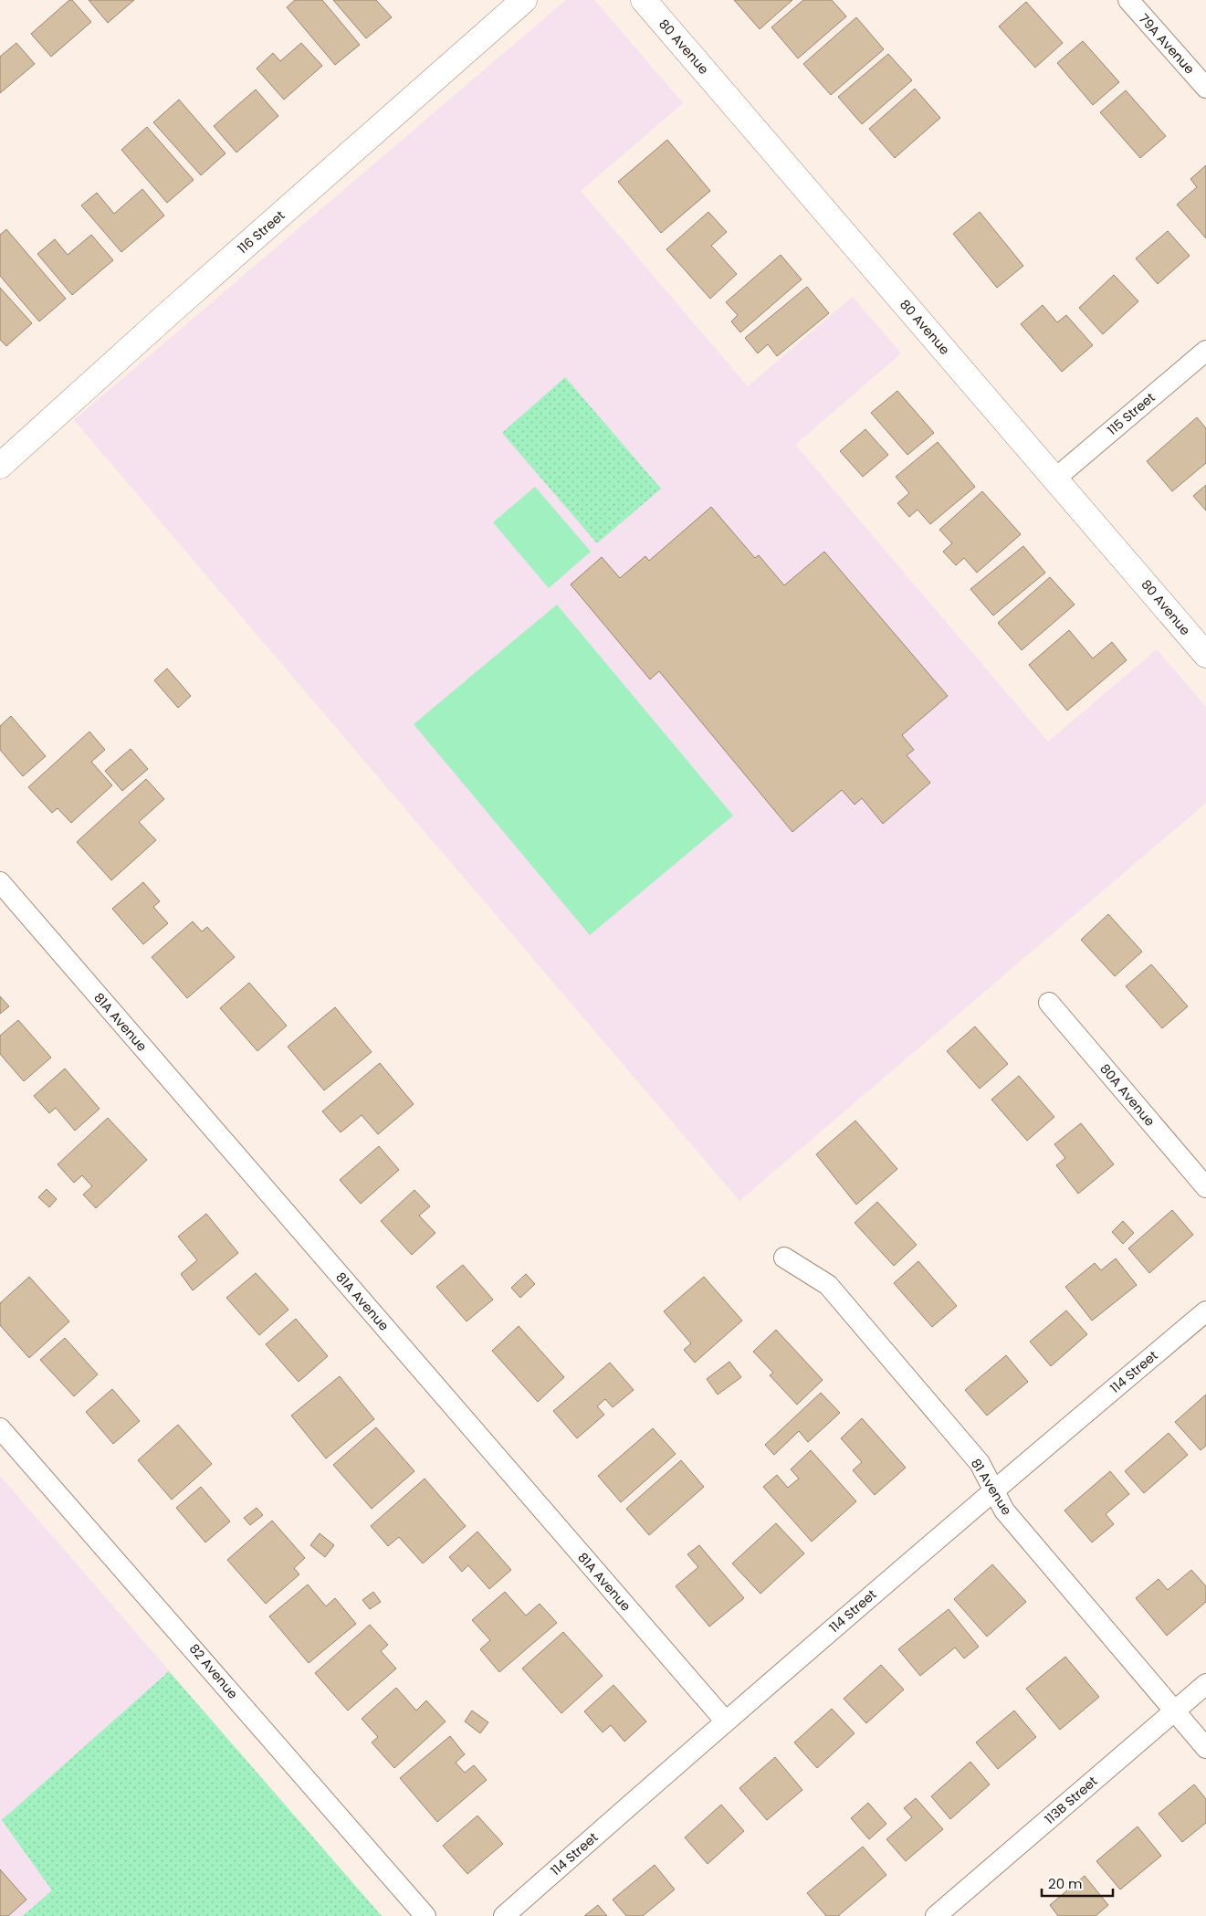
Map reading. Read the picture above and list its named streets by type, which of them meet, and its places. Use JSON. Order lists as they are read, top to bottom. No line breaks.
{"streets":{"street":["79A Avenue","80 Avenue","116 Street","115 Street","81A Avenue","80A Avenue","114 Street","81 Avenue","82 Avenue","113B Street"]},"crossings":[["80 Avenue","115 Street"],["81A Avenue","114 Street"],["114 Street","81 Avenue"],["81 Avenue","113B Street"]],"scale_bar":"20 m"}
